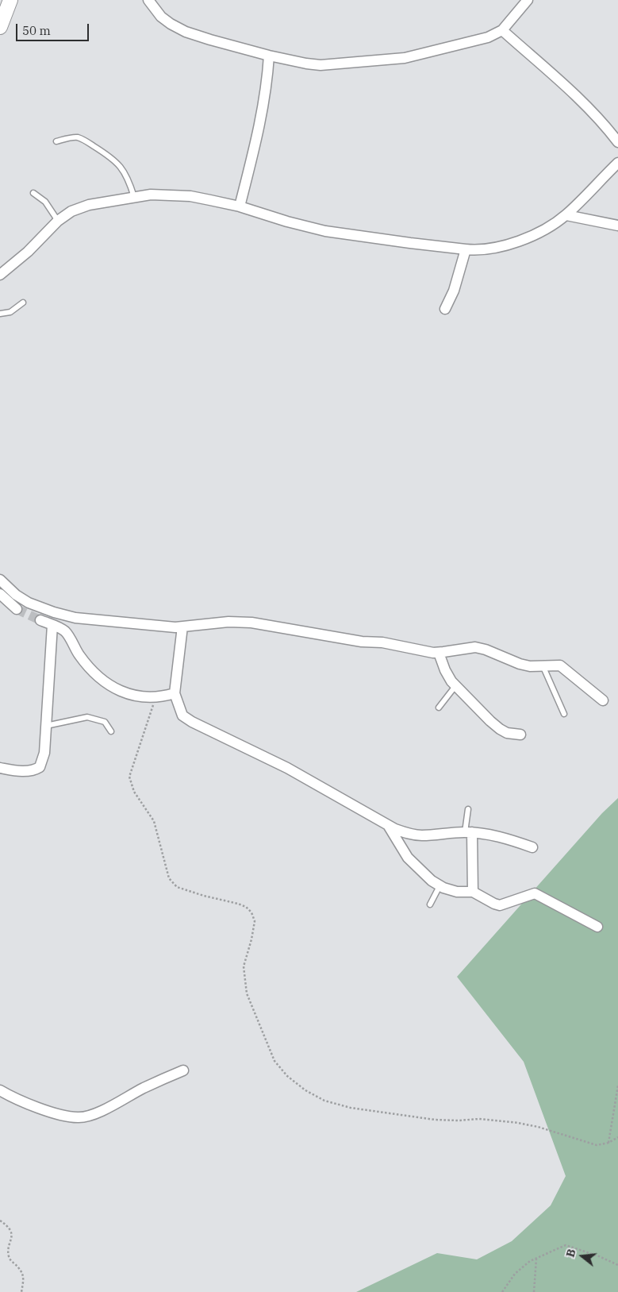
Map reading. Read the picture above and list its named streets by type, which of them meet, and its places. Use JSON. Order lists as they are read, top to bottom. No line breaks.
{"scale_bar":"50 m","north":"left"}
